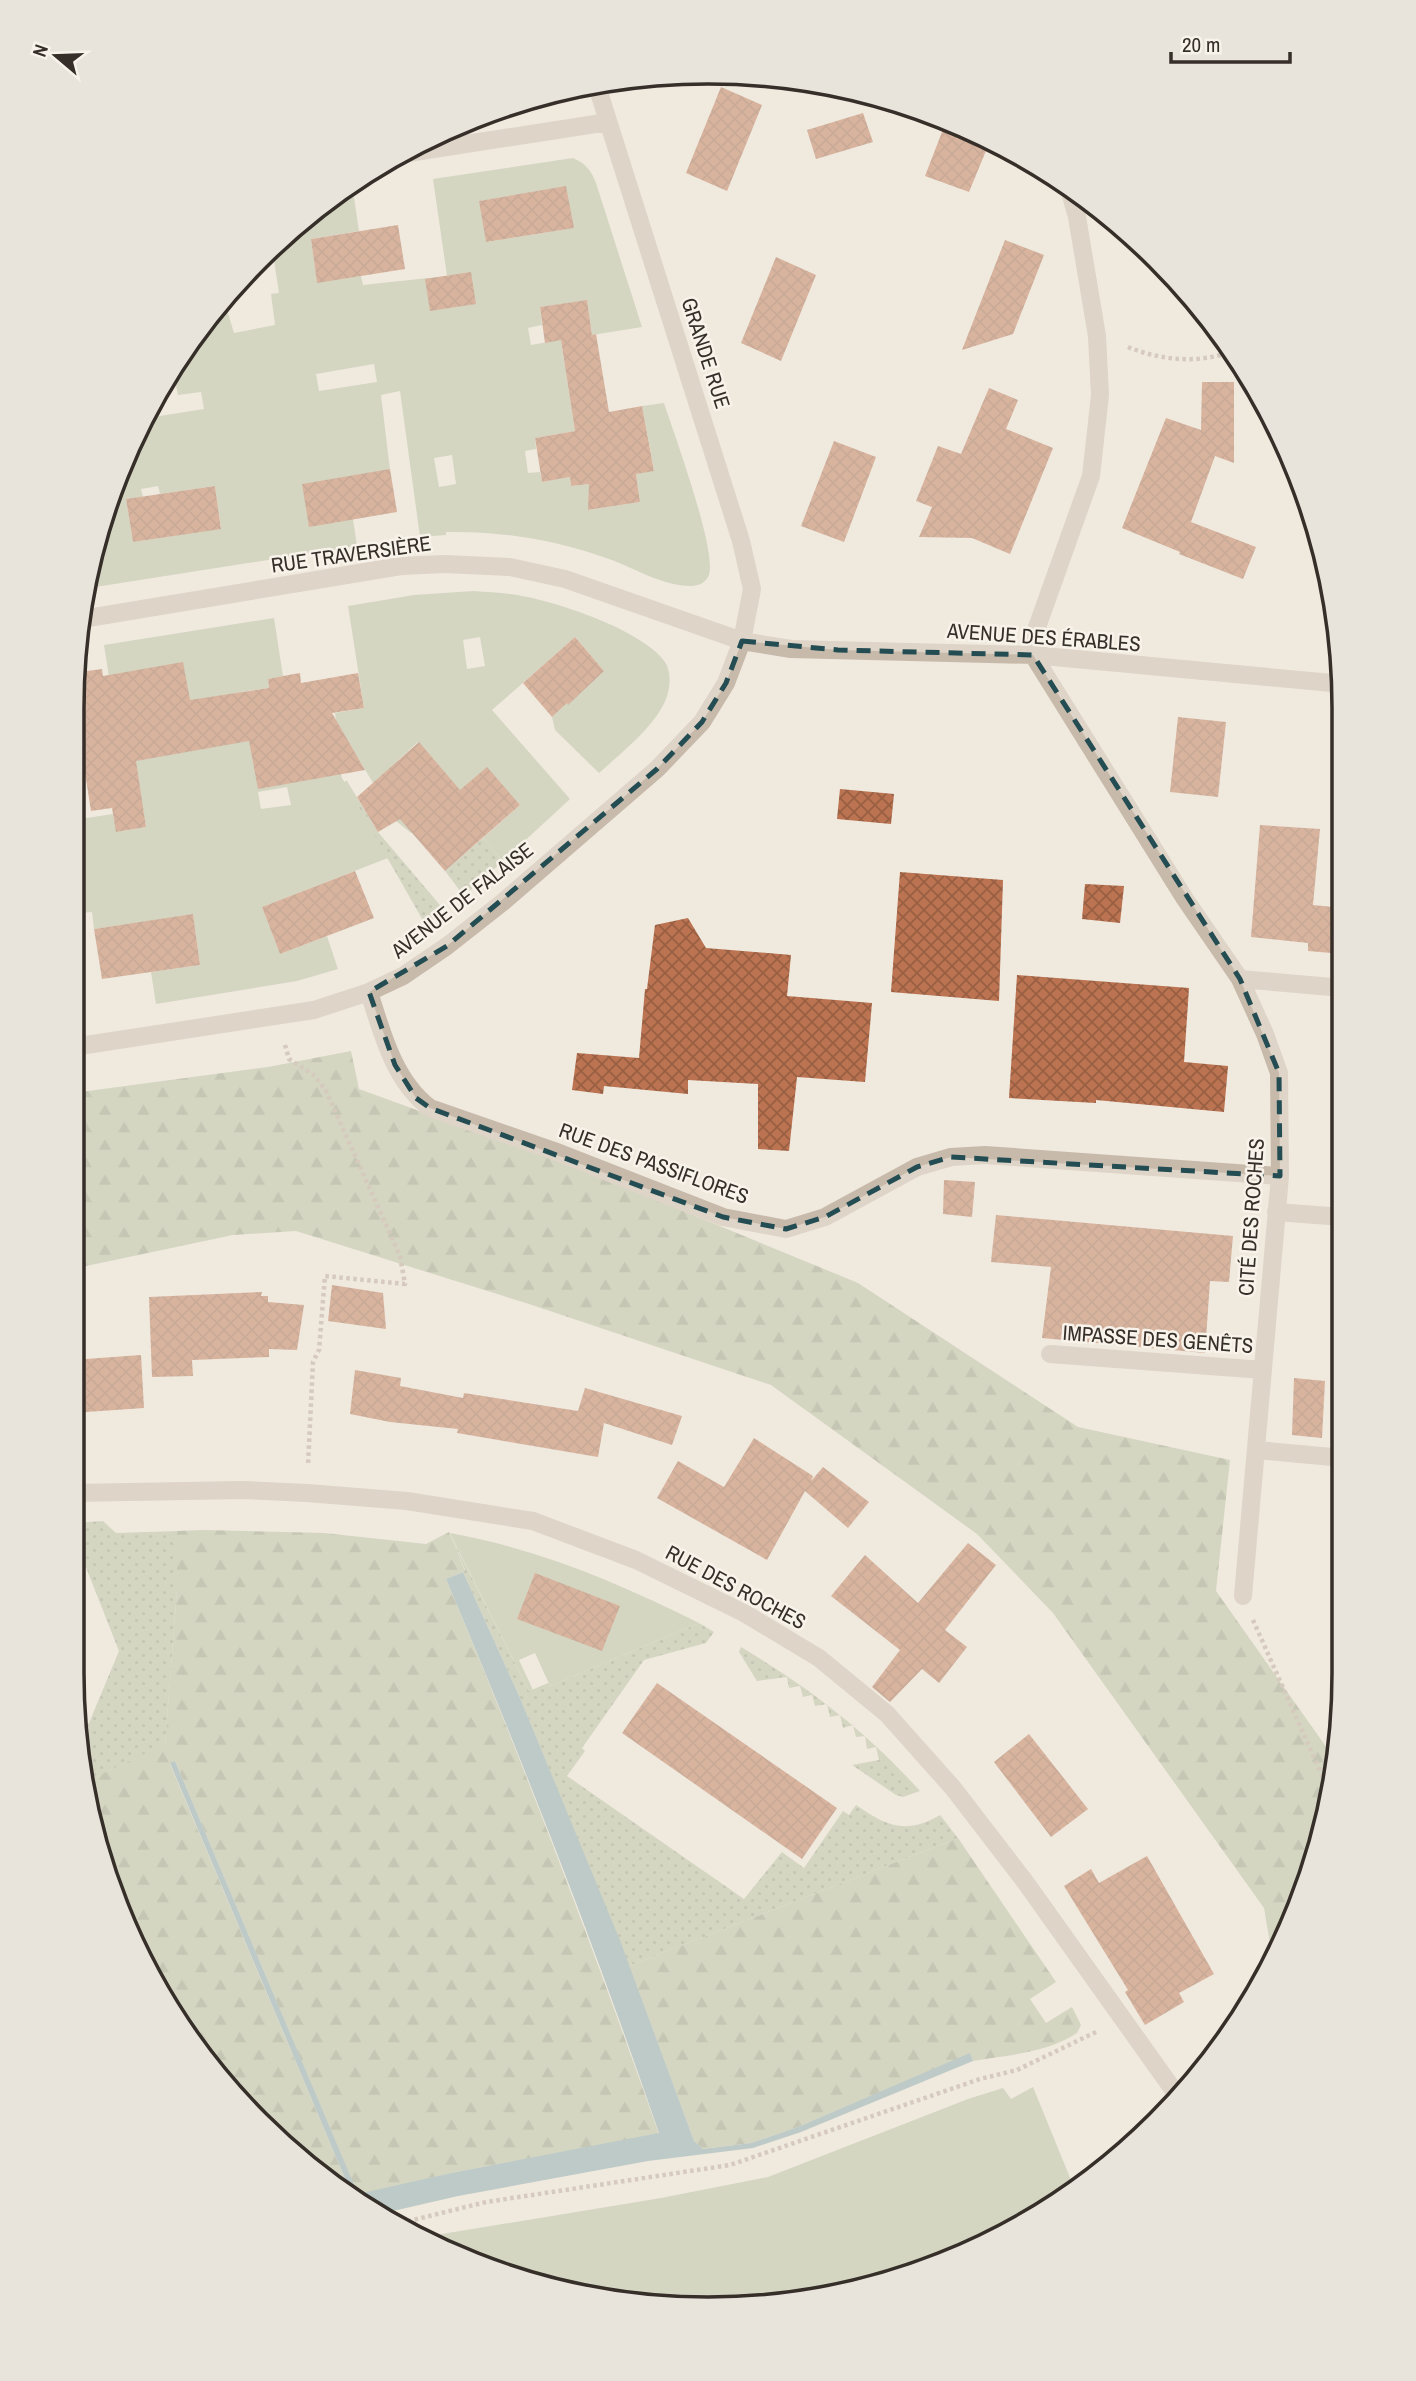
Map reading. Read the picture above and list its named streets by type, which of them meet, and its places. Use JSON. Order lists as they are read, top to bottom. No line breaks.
{"streets":{"street":["GRANDE RUE","RUE TRAVERSIÈRE","AVENUE DES ÉRABLES","AVENUE DE FALAISE","RUE DES PASSIFLORES","CITÉ DES ROCHES","IMPASSE DES GENÊTS","RUE DES ROCHES"]},"crossings":[["GRANDE RUE","RUE TRAVERSIÈRE"],["GRANDE RUE","AVENUE DES ÉRABLES"],["GRANDE RUE","AVENUE DE FALAISE"],["RUE TRAVERSIÈRE","AVENUE DES ÉRABLES"],["RUE TRAVERSIÈRE","AVENUE DE FALAISE"],["AVENUE DES ÉRABLES","AVENUE DE FALAISE"],["AVENUE DES ÉRABLES","CITÉ DES ROCHES"],["AVENUE DE FALAISE","RUE DES PASSIFLORES"],["RUE DES PASSIFLORES","CITÉ DES ROCHES"],["CITÉ DES ROCHES","IMPASSE DES GENÊTS"]],"scale_bar":"20 m","north":"left"}
